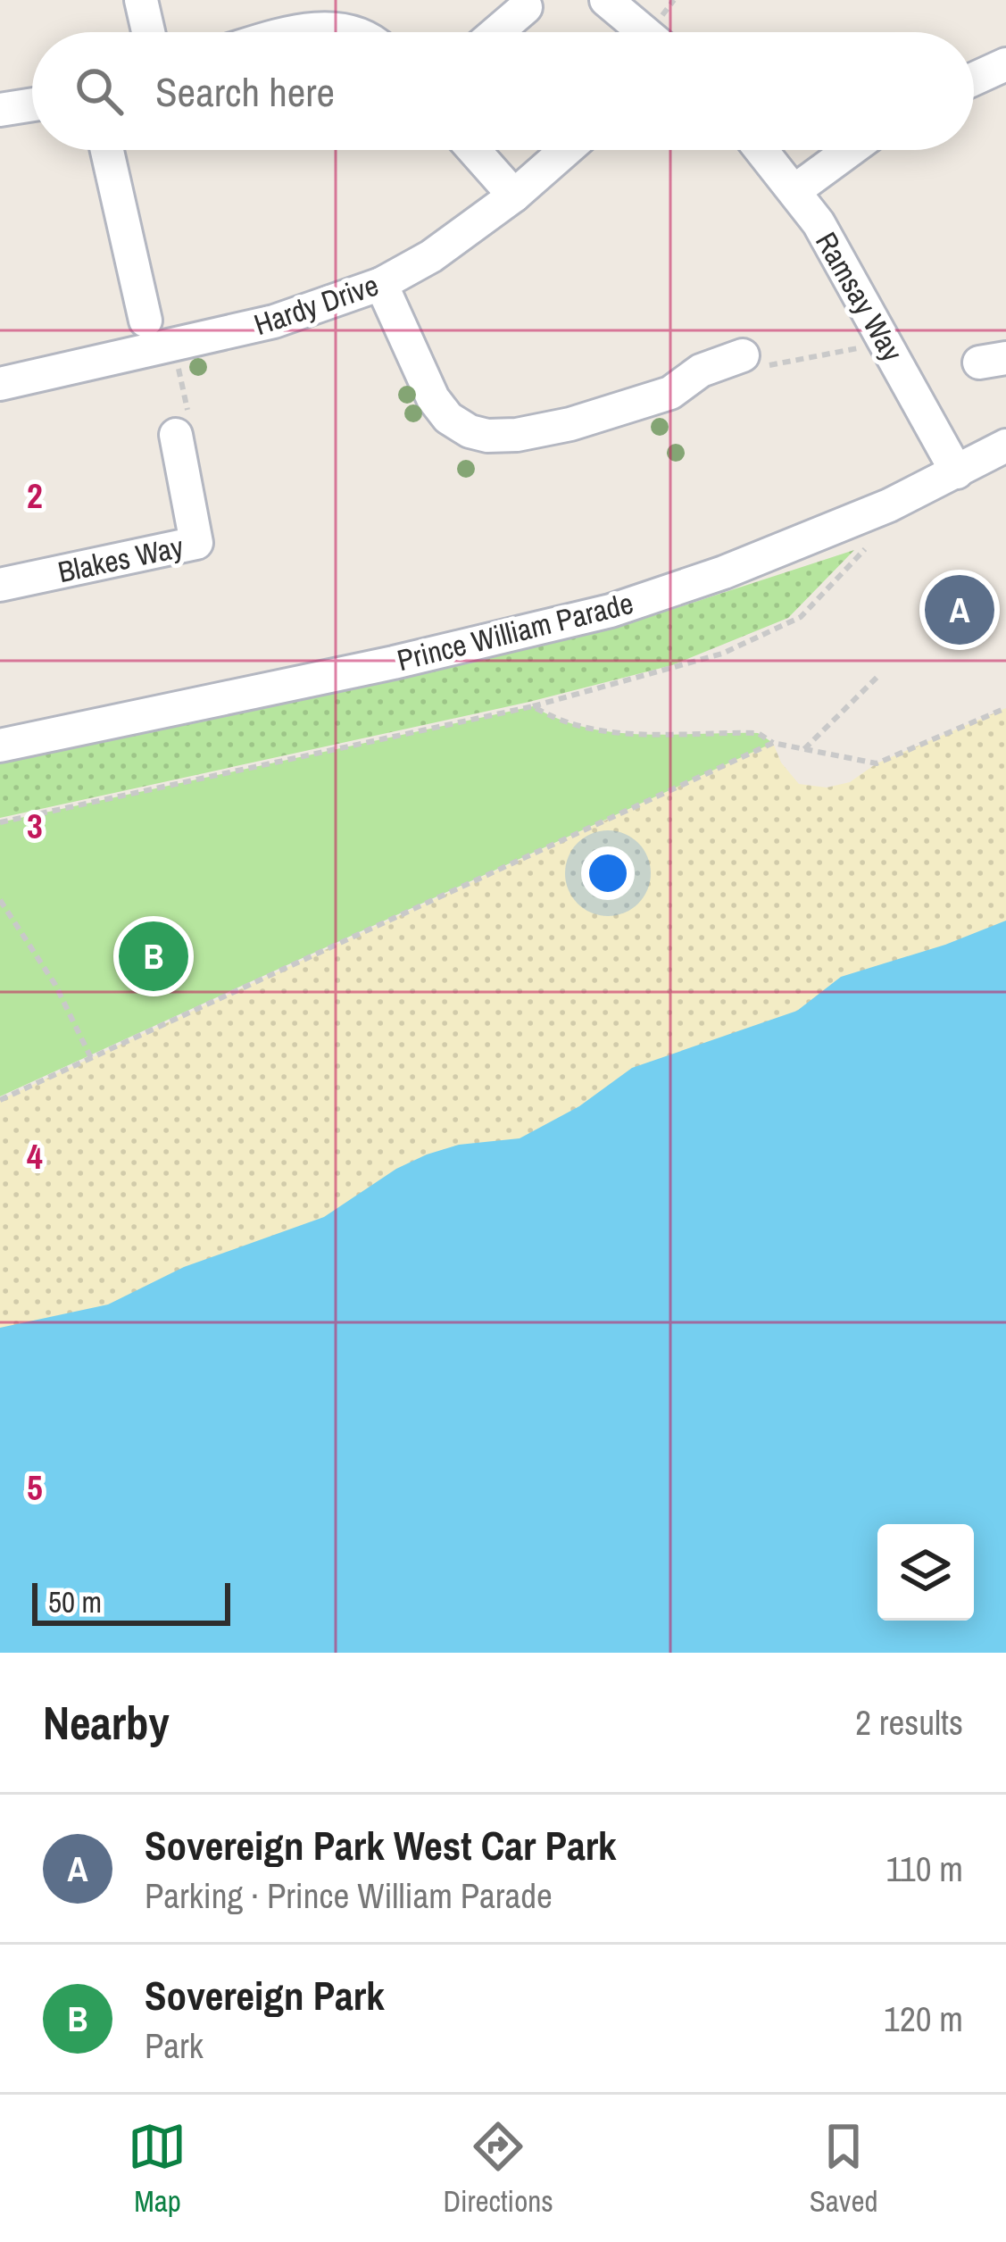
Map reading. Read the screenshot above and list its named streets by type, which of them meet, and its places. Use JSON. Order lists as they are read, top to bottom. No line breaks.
{"streets":{"street":["Ramsay Way","Hardy Drive","Blakes Way","Prince William Parade"]},"crossings":[["Ramsay Way","Prince William Parade"]],"scale_bar":"50 m","page":{"search":"Search here","pins":["A","B"],"scale":"50 m","heading":["Nearby","2 results"],"list":[{"mark":"A","name":"Sovereign Park West Car Park","note":"Parking · Prince William Parade","value":"110 m"},{"mark":"B","name":"Sovereign Park","note":"Park","value":"120 m"}],"nav":["Map","Directions","Saved"]},"grid":{"rows":["2","3","4","5"]}}
